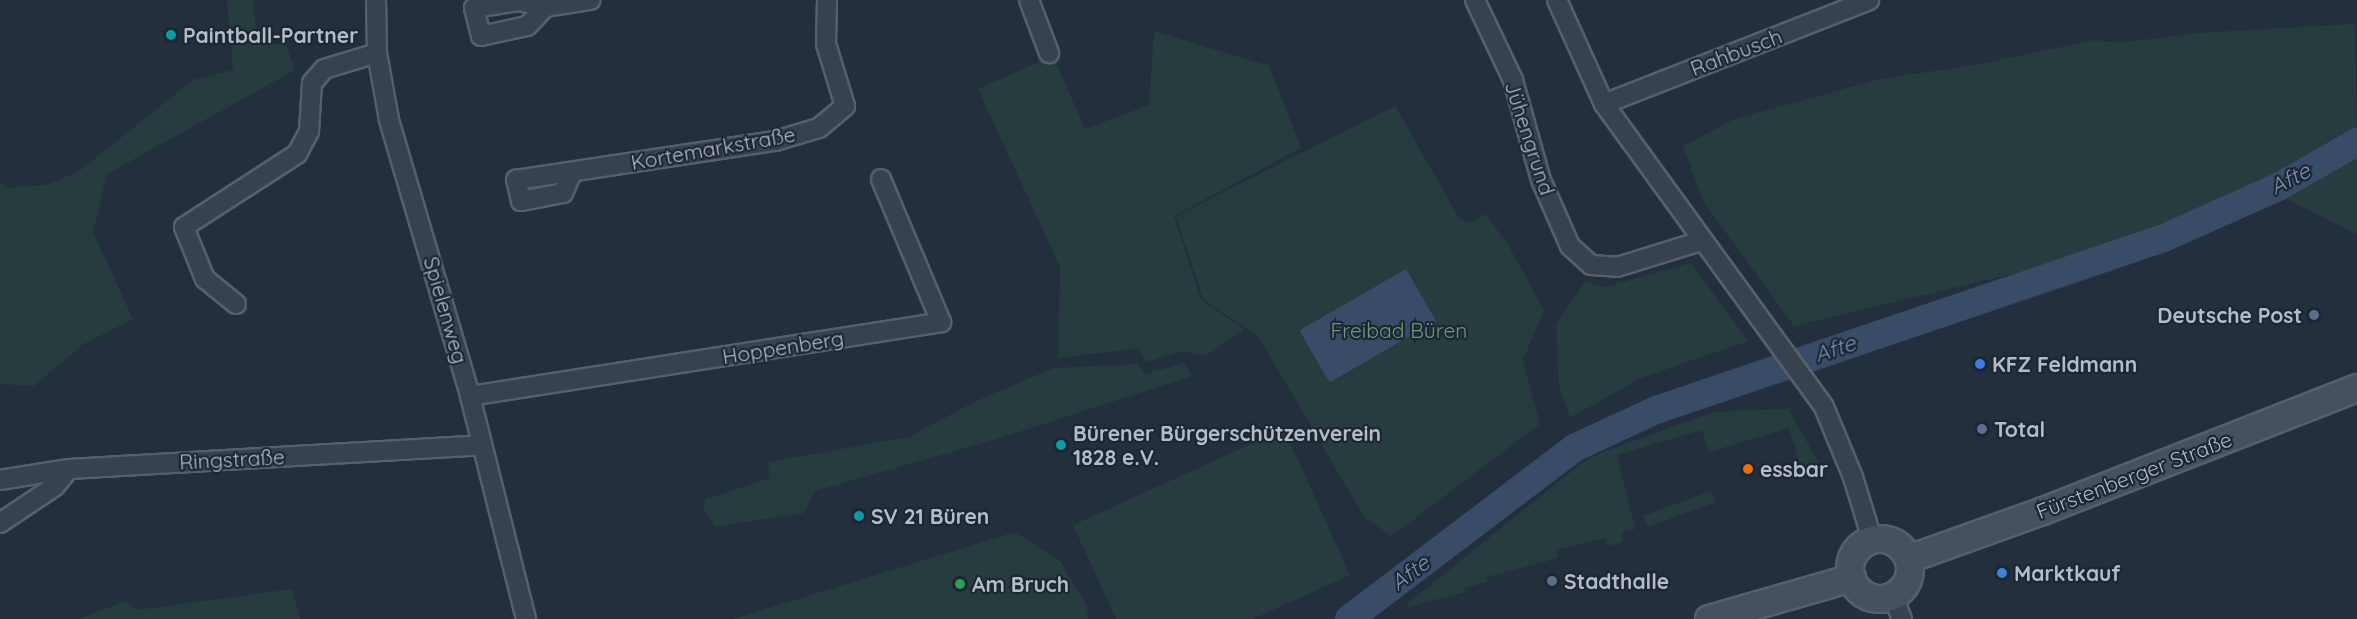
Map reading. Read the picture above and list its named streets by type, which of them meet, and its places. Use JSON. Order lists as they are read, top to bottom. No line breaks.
{"streets":{"main road":["Fürstenberger Straße"],"street":["Rahbusch","Jühengrund","Kortemarkstraße","Spielenweg","Hoppenberg","Ringstraße"]},"crossings":[["Spielenweg","Hoppenberg"],["Spielenweg","Ringstraße"]],"water":["Afte"],"parks":["Freibad Büren"],"places":["Paintball-Partner","Deutsche Post","KFZ Feldmann","Total","Bürener Bürgerschützenverein 1828 e.V.","essbar","SV 21 Büren","Marktkauf","Stadthalle","Am Bruch"]}
